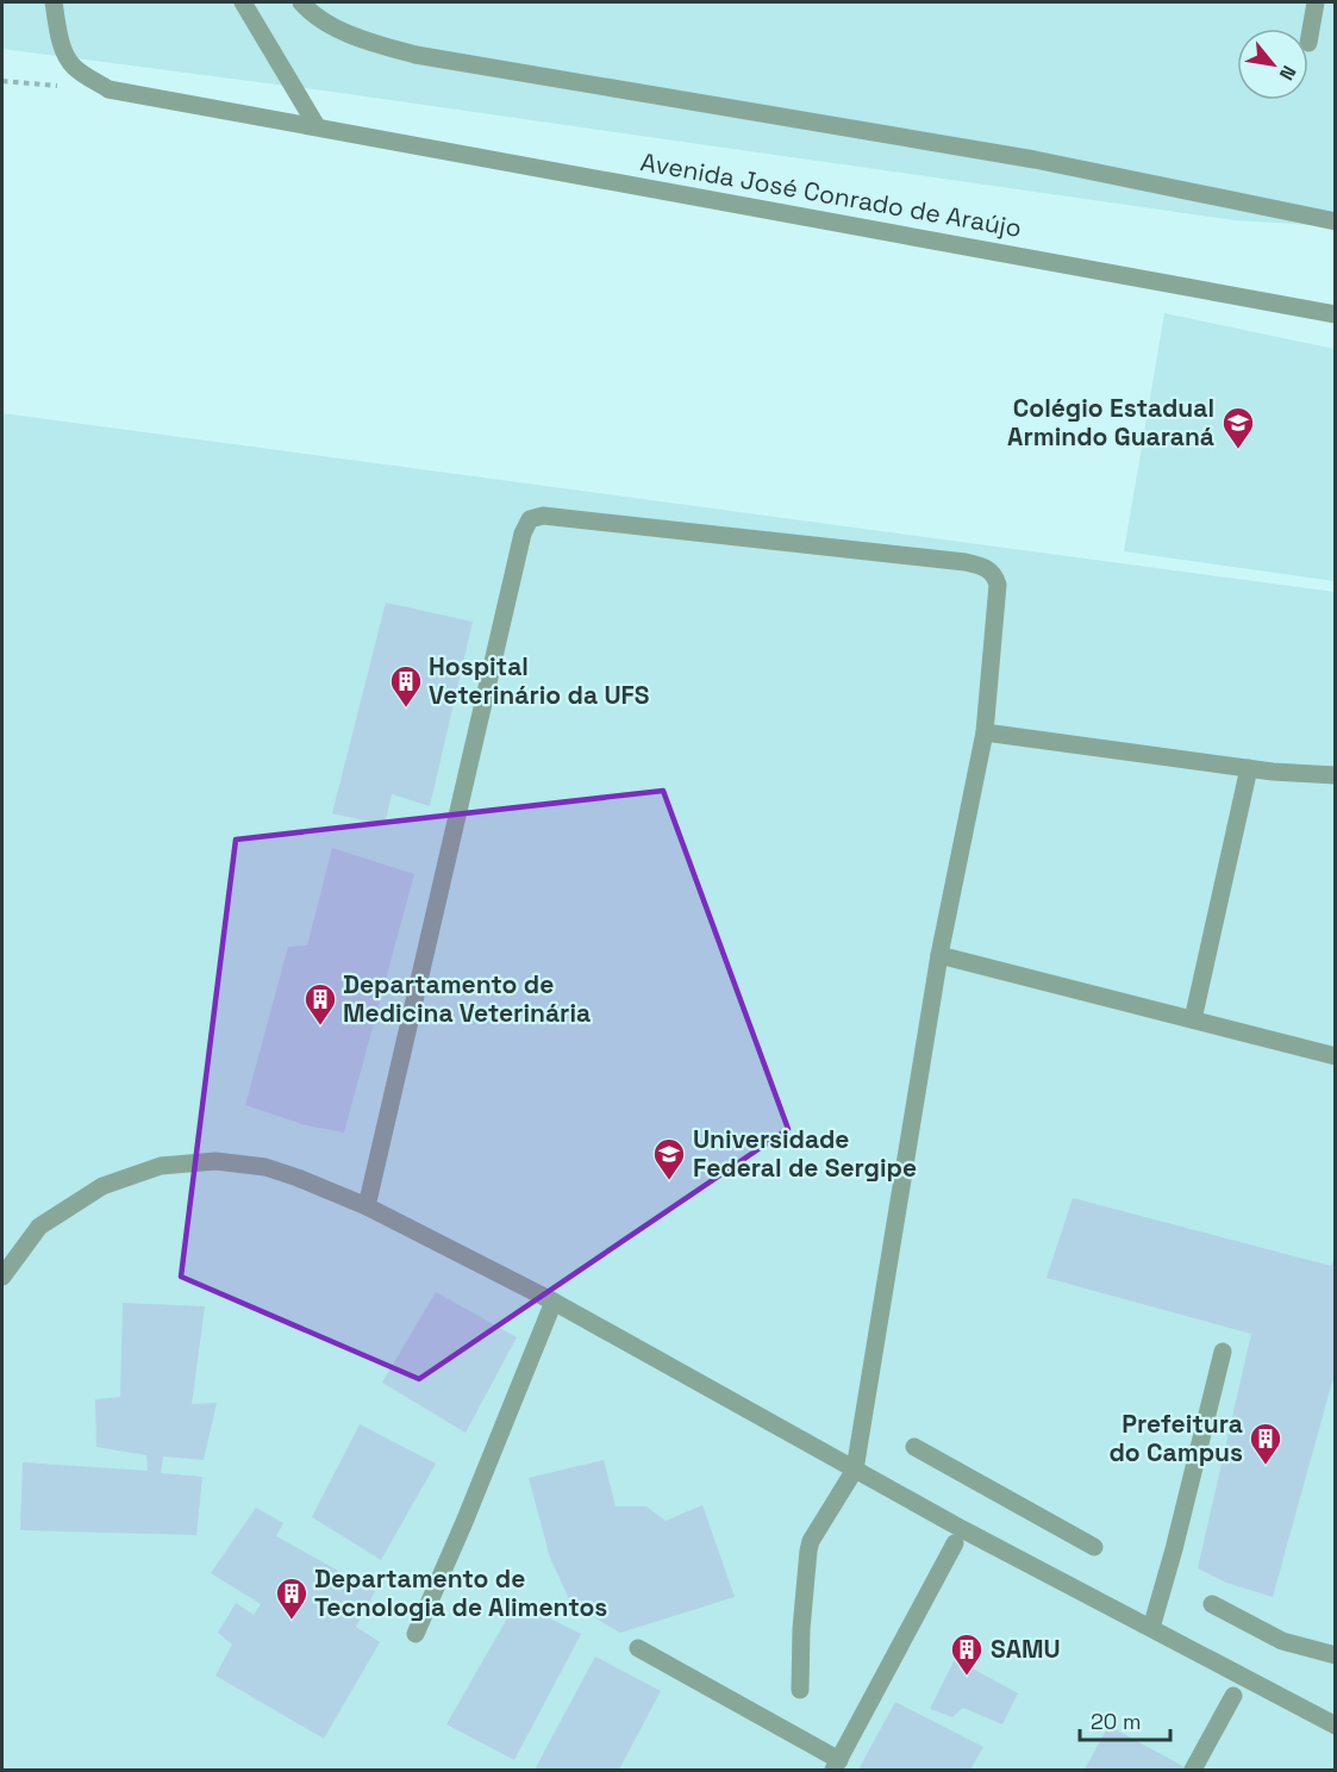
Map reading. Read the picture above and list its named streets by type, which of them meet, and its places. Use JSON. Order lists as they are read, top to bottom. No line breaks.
{"streets":{"street":["Avenida José Conrado de Araújo"]},"places":{"school or university":["Colégio Estadual Armindo Guaraná","Universidade Federal de Sergipe"],"building":["Hospital Veterinário da UFS","Departamento de Medicina Veterinária","Prefeitura do Campus","Departamento de Tecnologia de Alimentos","SAMU"]},"scale_bar":"20 m","north":"bottom right"}
